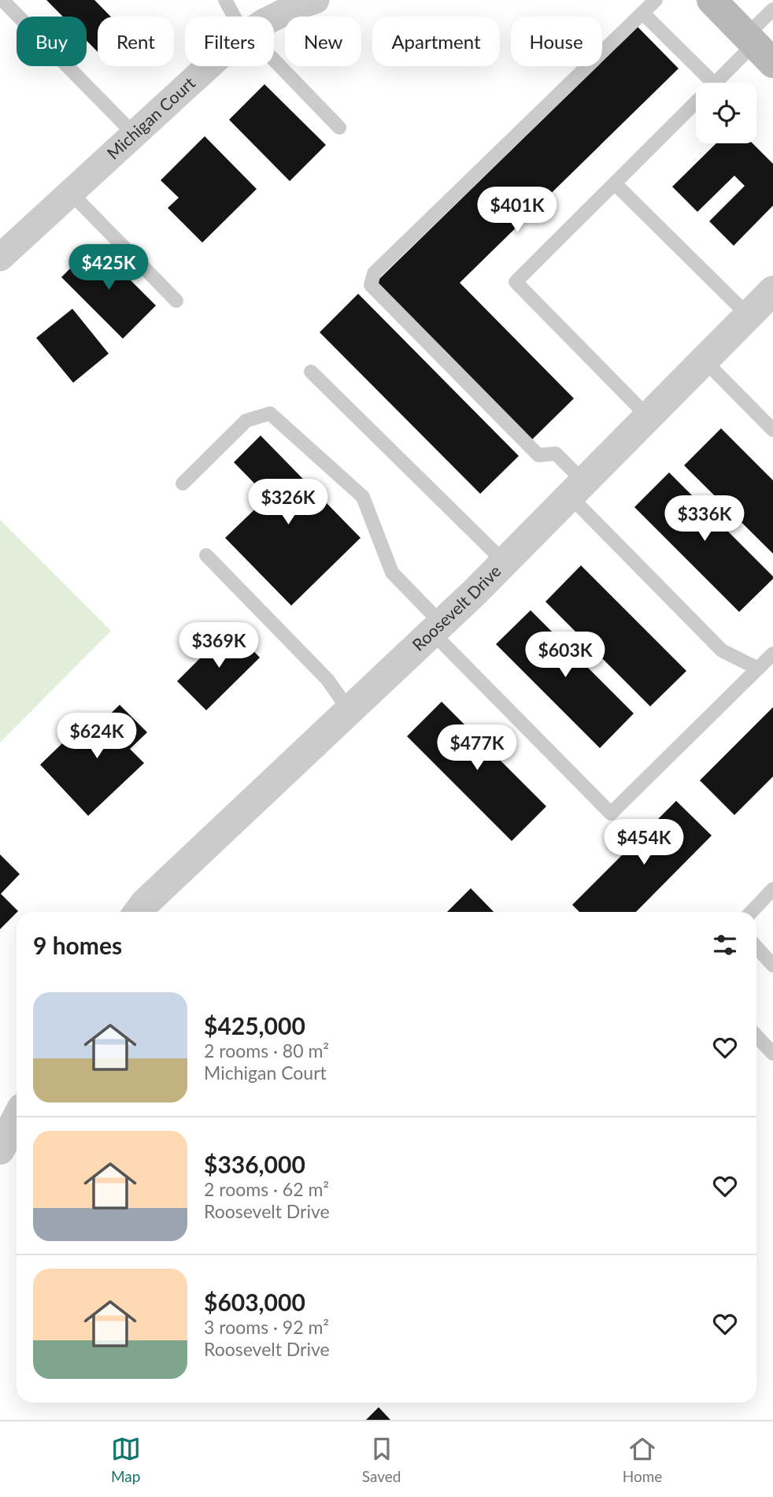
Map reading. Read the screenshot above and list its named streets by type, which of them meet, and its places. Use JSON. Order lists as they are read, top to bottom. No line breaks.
{"streets":{"street":["Michigan Court","Roosevelt Drive"]},"page":{"chip":["Buy","Rent","Filters","New","Apartment","House"],"price":["$401K","$425K","$326K","$336K","$369K","$603K","$624K","$477K","$454K"],"heading":"9 homes","list":[{"name":"$425,000","note":"2 rooms · 80 m² · Michigan Court"},{"name":"$336,000","note":"2 rooms · 62 m² · Roosevelt Drive"},{"name":"$603,000","note":"3 rooms · 92 m² · Roosevelt Drive"}],"tabs":["Map","Saved","Home"]}}
